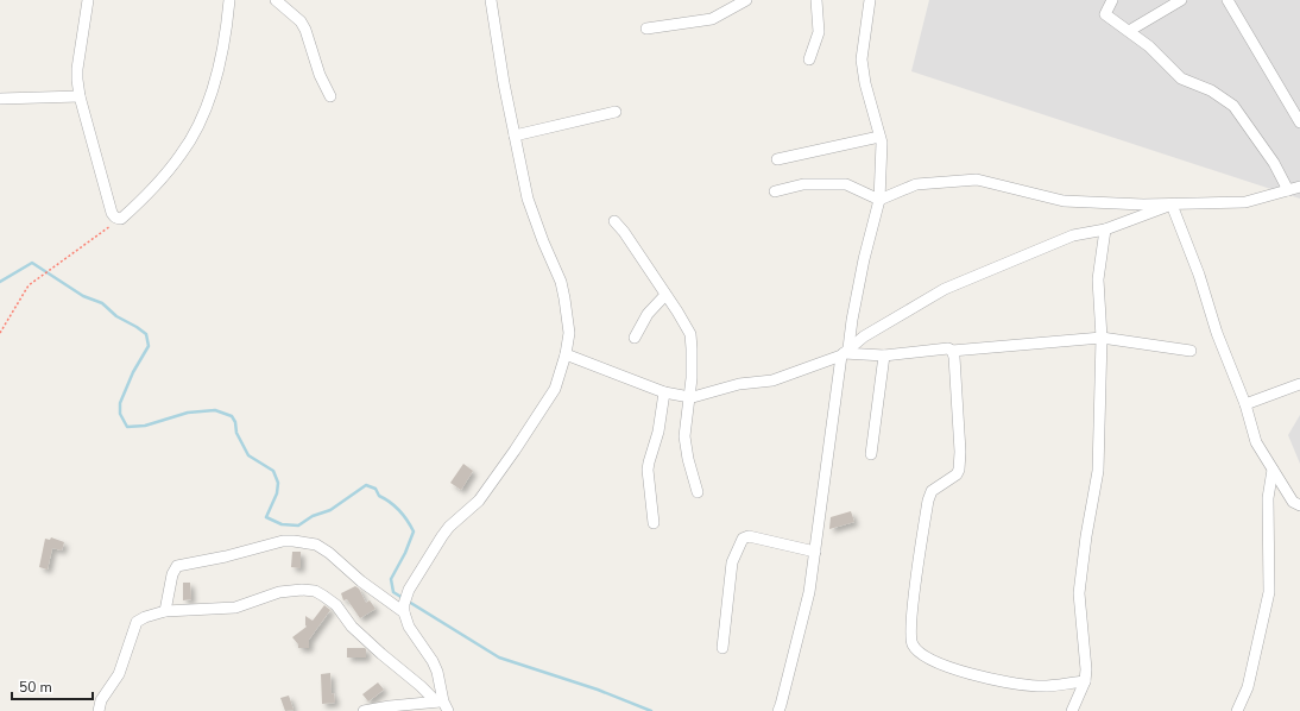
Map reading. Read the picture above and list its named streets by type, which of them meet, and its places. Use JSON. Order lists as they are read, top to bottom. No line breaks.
{"scale_bar":"50 m"}
